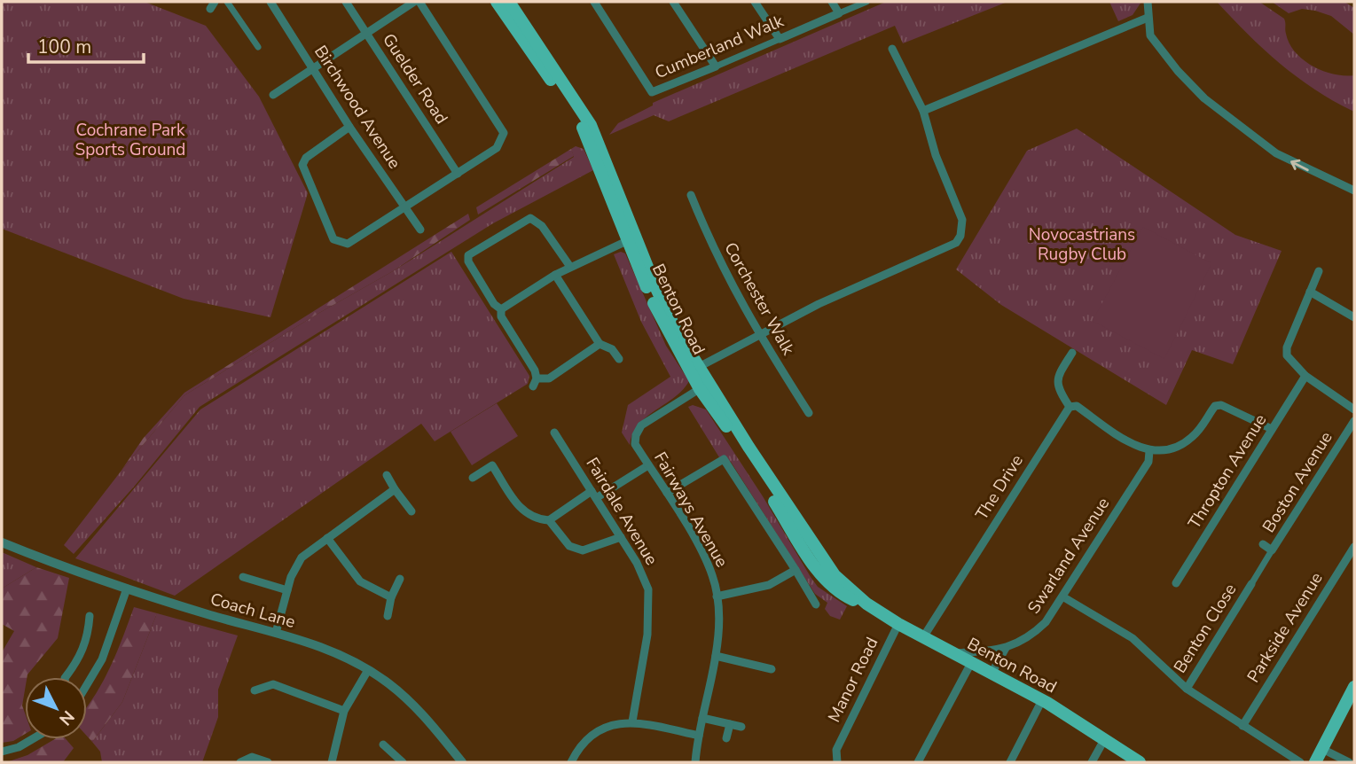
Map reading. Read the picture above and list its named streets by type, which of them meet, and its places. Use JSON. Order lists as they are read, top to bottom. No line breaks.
{"streets":{"main road":["Benton Road"],"street":["Cumberland Walk","Guelder Road","Birchwood Avenue","Corchester Walk","Thropton Avenue","Boston Avenue","The Drive","Fairways Avenue","Fairdale Avenue","Swarland Avenue","Coach Lane","Parkside Avenue","Benton Close","Manor Road"]},"crossings":[["Benton Road","The Drive"],["Benton Road","Fairways Avenue"],["Benton Road","Swarland Avenue"],["Benton Road","Manor Road"]],"parks":["Cochrane Park Sports Ground","Novocastrians Rugby Club"],"scale_bar":"100 m","north":"bottom right"}
